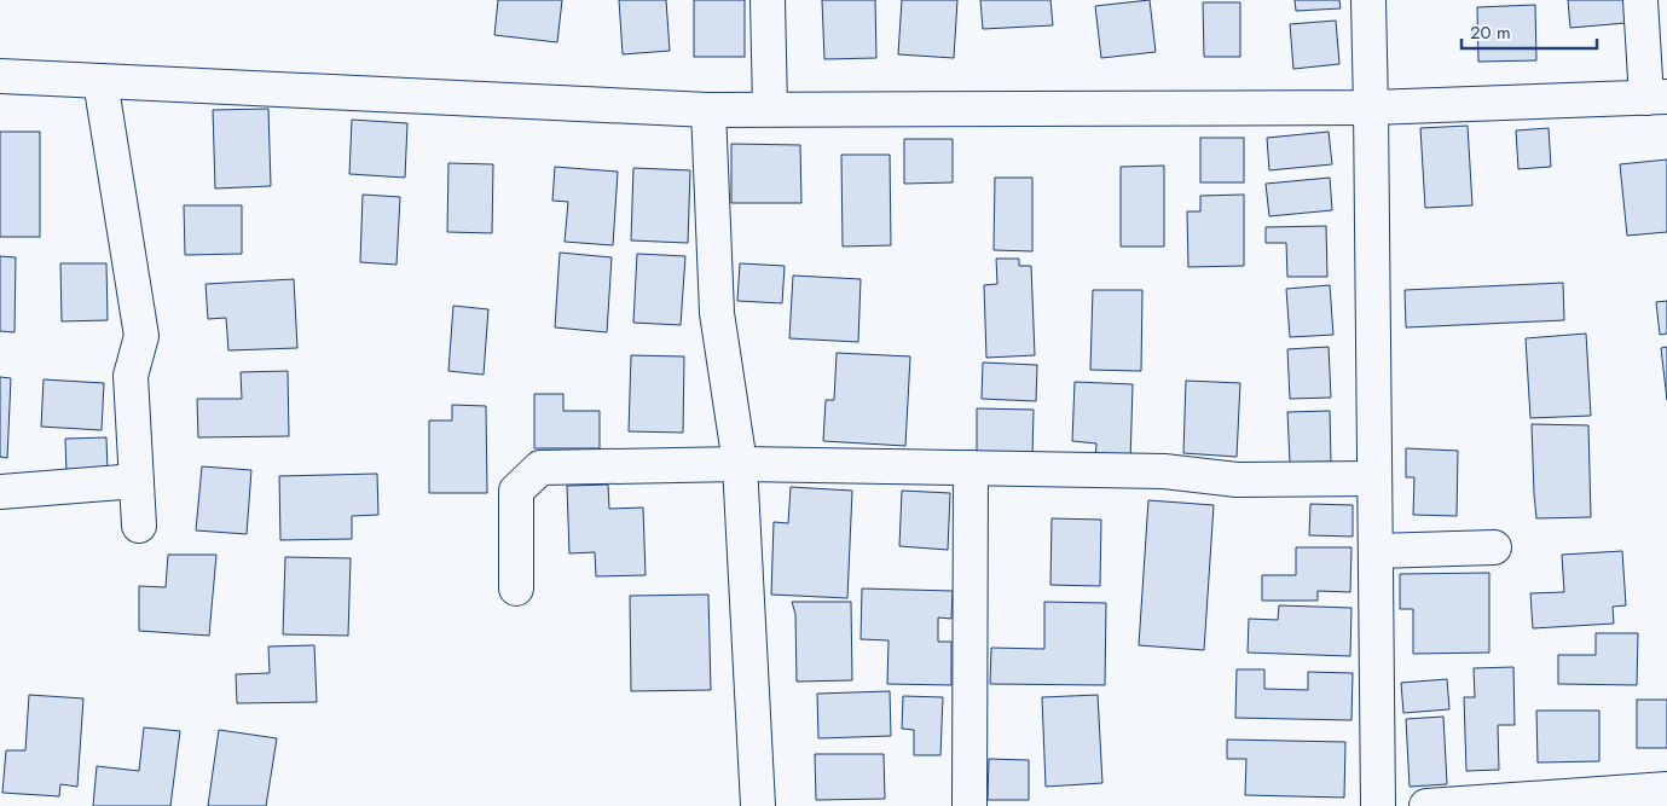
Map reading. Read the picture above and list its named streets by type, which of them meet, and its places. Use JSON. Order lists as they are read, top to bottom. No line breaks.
{"scale_bar":"20 m"}
